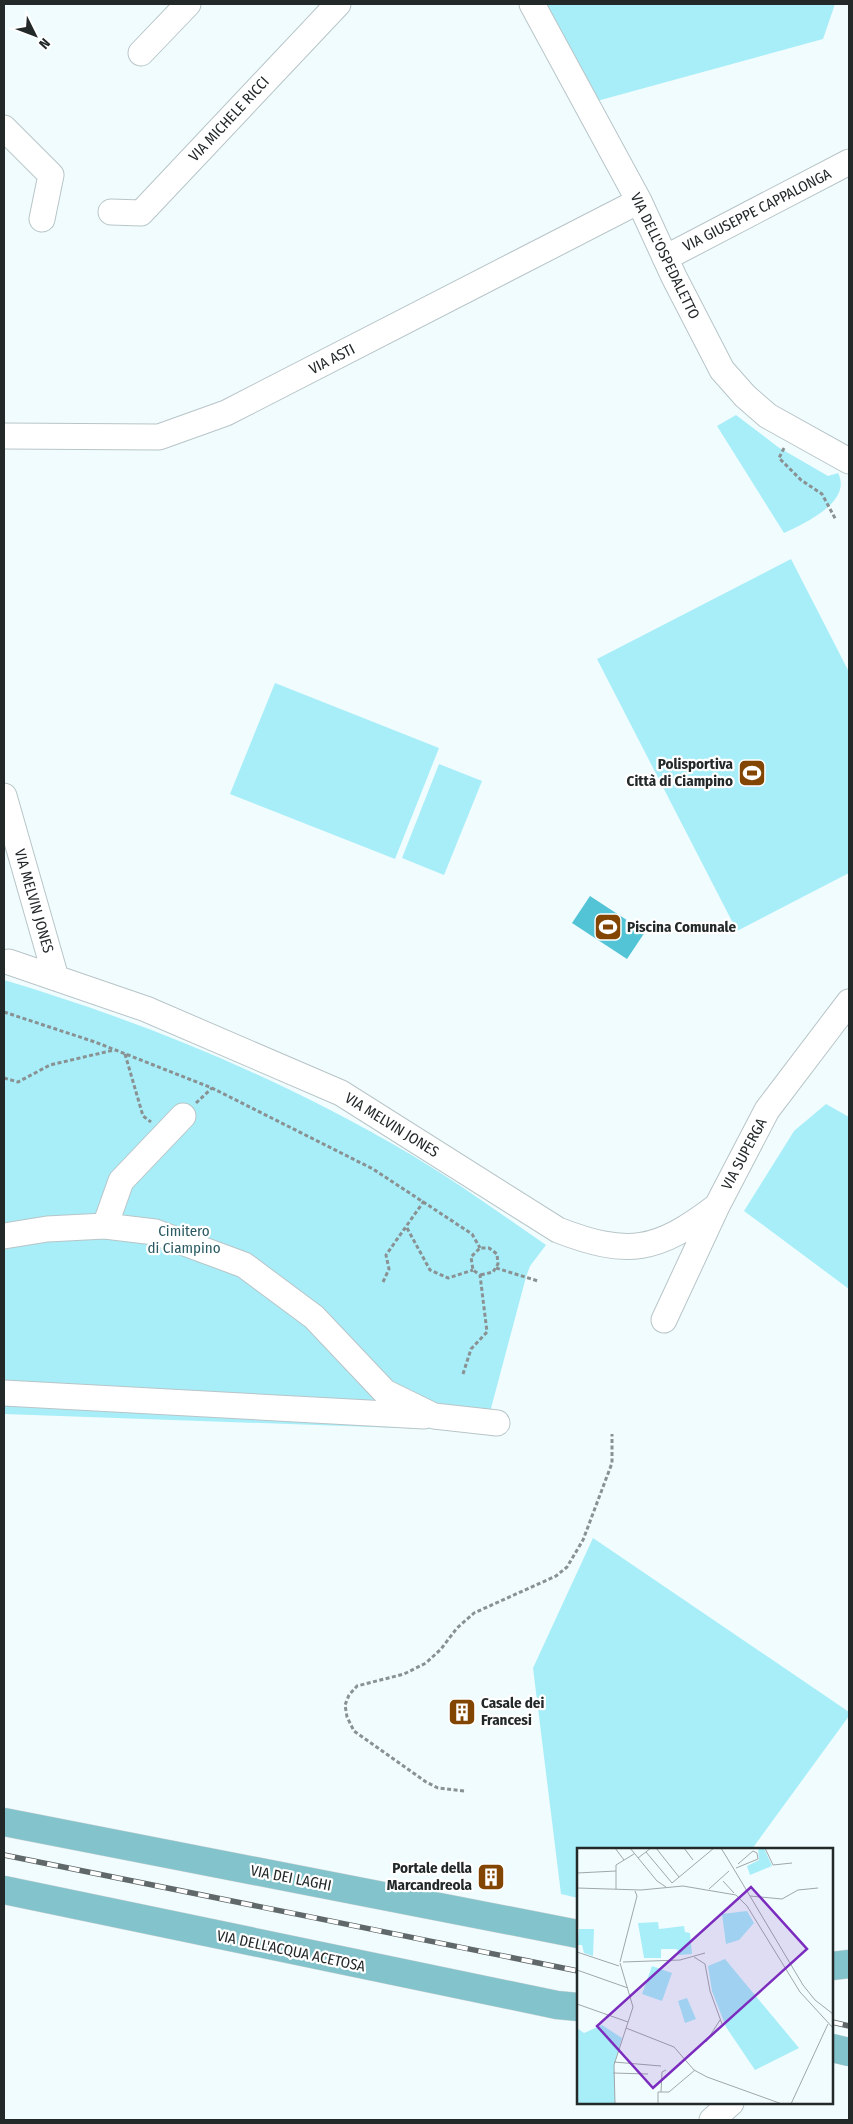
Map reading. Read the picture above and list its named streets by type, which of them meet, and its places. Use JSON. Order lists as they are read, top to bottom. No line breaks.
{"streets":{"main road":["VIA DEI LAGHI","VIA DELL'ACQUA ACETOSA"],"street":["VIA MICHELE RICCI","VIA GIUSEPPE CAPPALONGA","VIA DELL'OSPEDALETTO","VIA ASTI","VIA MELVIN JONES","VIA SUPERGA"]},"crossings":[["VIA GIUSEPPE CAPPALONGA","VIA DELL'OSPEDALETTO"],["VIA DELL'OSPEDALETTO","VIA ASTI"],["VIA MELVIN JONES","VIA SUPERGA"]],"parks":["Cimitero di Ciampino"],"places":{"sports":["Polisportiva Città di Ciampino","Piscina Comunale"],"building":["Casale dei Francesi","Portale della Marcandreola"]},"north":"bottom right"}
